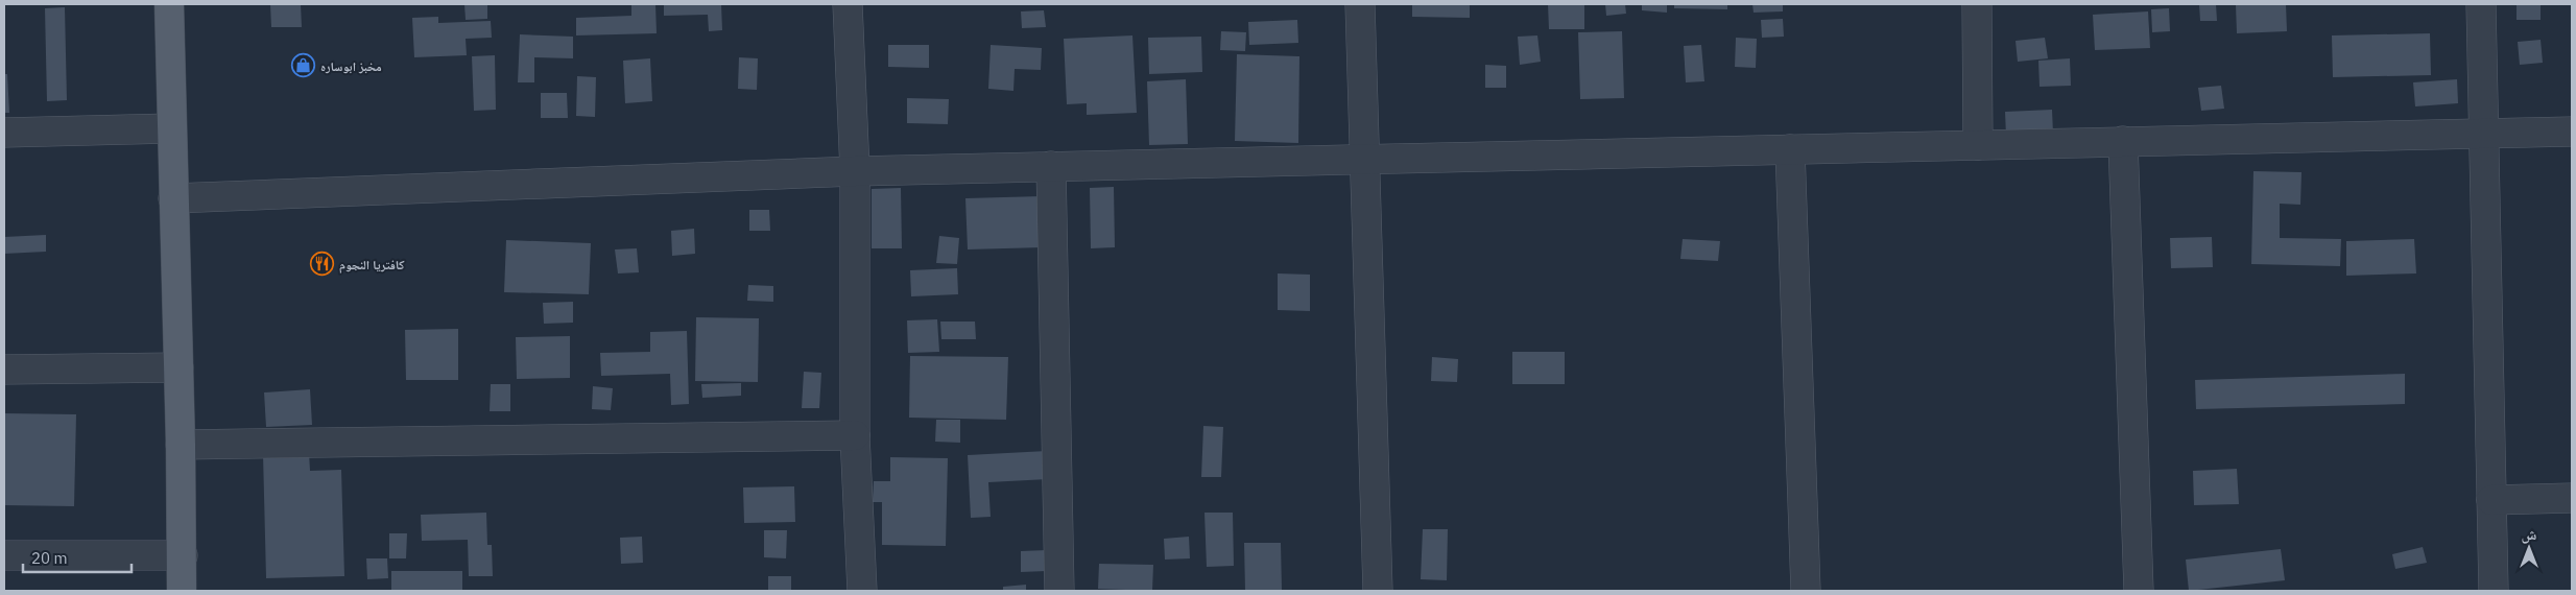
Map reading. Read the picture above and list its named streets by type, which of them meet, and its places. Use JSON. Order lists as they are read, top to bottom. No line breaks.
{"places":{"shop":["مخبز ابوساره"],"restaurant":["كافتريا النجوم"]},"scale_bar":"20 m","north":"top"}
